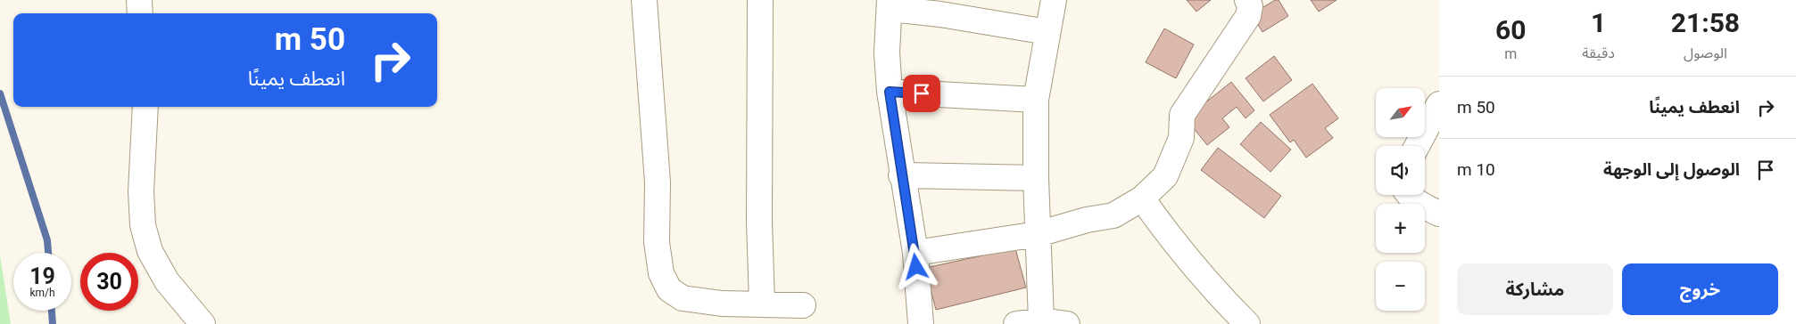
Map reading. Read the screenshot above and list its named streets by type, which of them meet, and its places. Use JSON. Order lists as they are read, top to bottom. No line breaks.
{"north":"top right","page":{"eta":["21:58","الوصول","1","دقيقة","60","m"],"turn":["50 m","انعطف يمينًا"],"list":[{"name":"انعطف يمينًا","value":"50 m"},{"name":"الوصول إلى الوجهة","value":"10 m"}],"map_buttons":["+","−"],"speed":"19 km/h","limit":"30","buttons":["خروج","مشاركة"]}}
